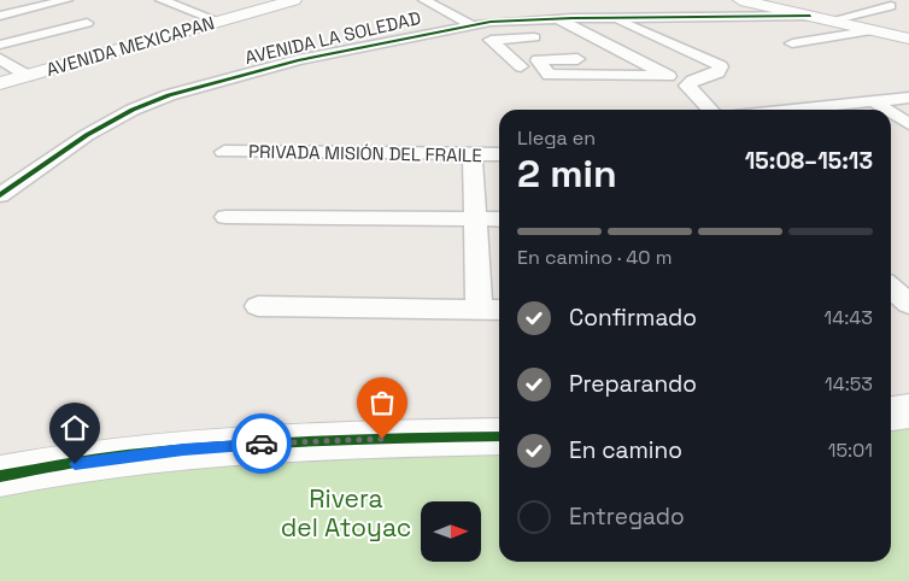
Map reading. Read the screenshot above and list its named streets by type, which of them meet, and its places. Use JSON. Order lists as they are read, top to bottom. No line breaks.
{"streets":{"street":["AVENIDA LA SOLEDAD","AVENIDA MEXICAPAN","PRIVADA MISIÓN DEL FRAILE"]},"parks":["Rivera del Atoyac"],"north":"right","page":{"heading":["2 min","Llega en","15:08–15:13"],"bar":"En camino · 40 m","list":[["Confirmado","14:43"],["Preparando","14:53"],["En camino","15:01"],"Entregado"]}}
